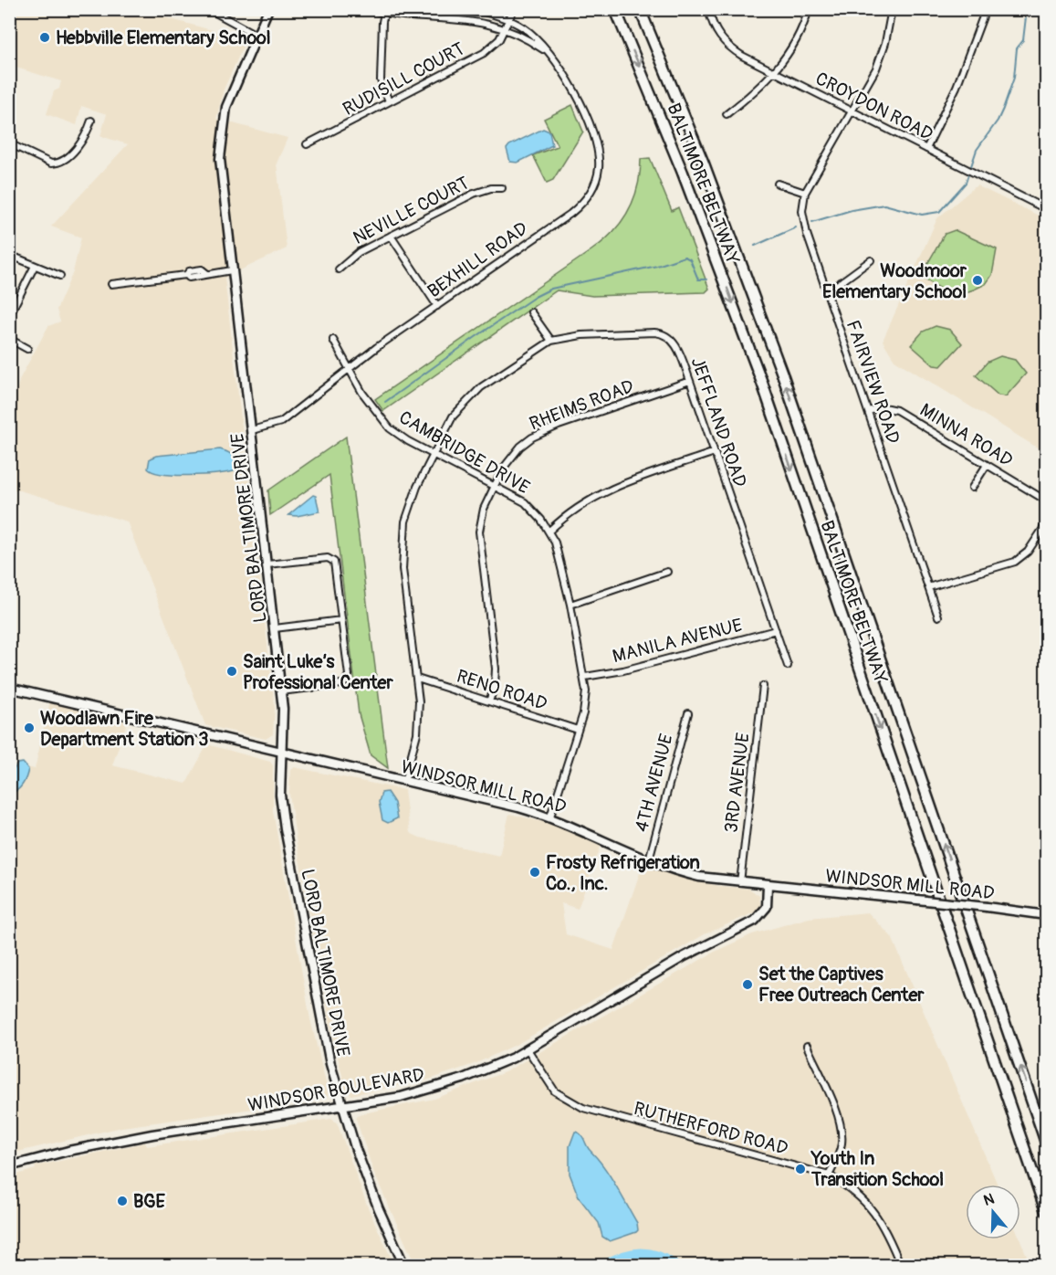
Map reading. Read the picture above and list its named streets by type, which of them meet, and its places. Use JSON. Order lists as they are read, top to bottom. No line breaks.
{"streets":{"highway":["BALTIMORE BELTWAY"],"main road":["LORD BALTIMORE DRIVE","WINDSOR MILL ROAD","WINDSOR BOULEVARD"],"street":["RUDISILL COURT","CROYDON ROAD","NEVILLE COURT","BEXHILL ROAD","FAIRVIEW ROAD","RHEIMS ROAD","JEFFLAND ROAD","MINNA ROAD","CAMBRIDGE DRIVE","MANILA AVENUE","RENO ROAD","4TH AVENUE","3RD AVENUE","RUTHERFORD ROAD"]},"crossings":[["RUDISILL COURT","BEXHILL ROAD"],["CROYDON ROAD","FAIRVIEW ROAD"],["BEXHILL ROAD","CAMBRIDGE DRIVE"],["BEXHILL ROAD","LORD BALTIMORE DRIVE"],["FAIRVIEW ROAD","MINNA ROAD"],["RHEIMS ROAD","JEFFLAND ROAD"],["RHEIMS ROAD","CAMBRIDGE DRIVE"],["RHEIMS ROAD","RENO ROAD"],["JEFFLAND ROAD","MANILA AVENUE"],["CAMBRIDGE DRIVE","MANILA AVENUE"],["CAMBRIDGE DRIVE","RENO ROAD"],["CAMBRIDGE DRIVE","WINDSOR MILL ROAD"],["LORD BALTIMORE DRIVE","WINDSOR MILL ROAD"],["LORD BALTIMORE DRIVE","WINDSOR BOULEVARD"],["4TH AVENUE","WINDSOR MILL ROAD"],["3RD AVENUE","WINDSOR MILL ROAD"],["WINDSOR MILL ROAD","WINDSOR BOULEVARD"],["WINDSOR BOULEVARD","RUTHERFORD ROAD"]],"places":["Hebbville Elementary School","Woodmoor Elementary School","Saint Luke’s Professional Center","Woodlawn Fire Department Station 3","Frosty Refrigeration Co., Inc.","Set the Captives Free Outreach Center","Youth In Transition School","BGE"],"north":"top"}
